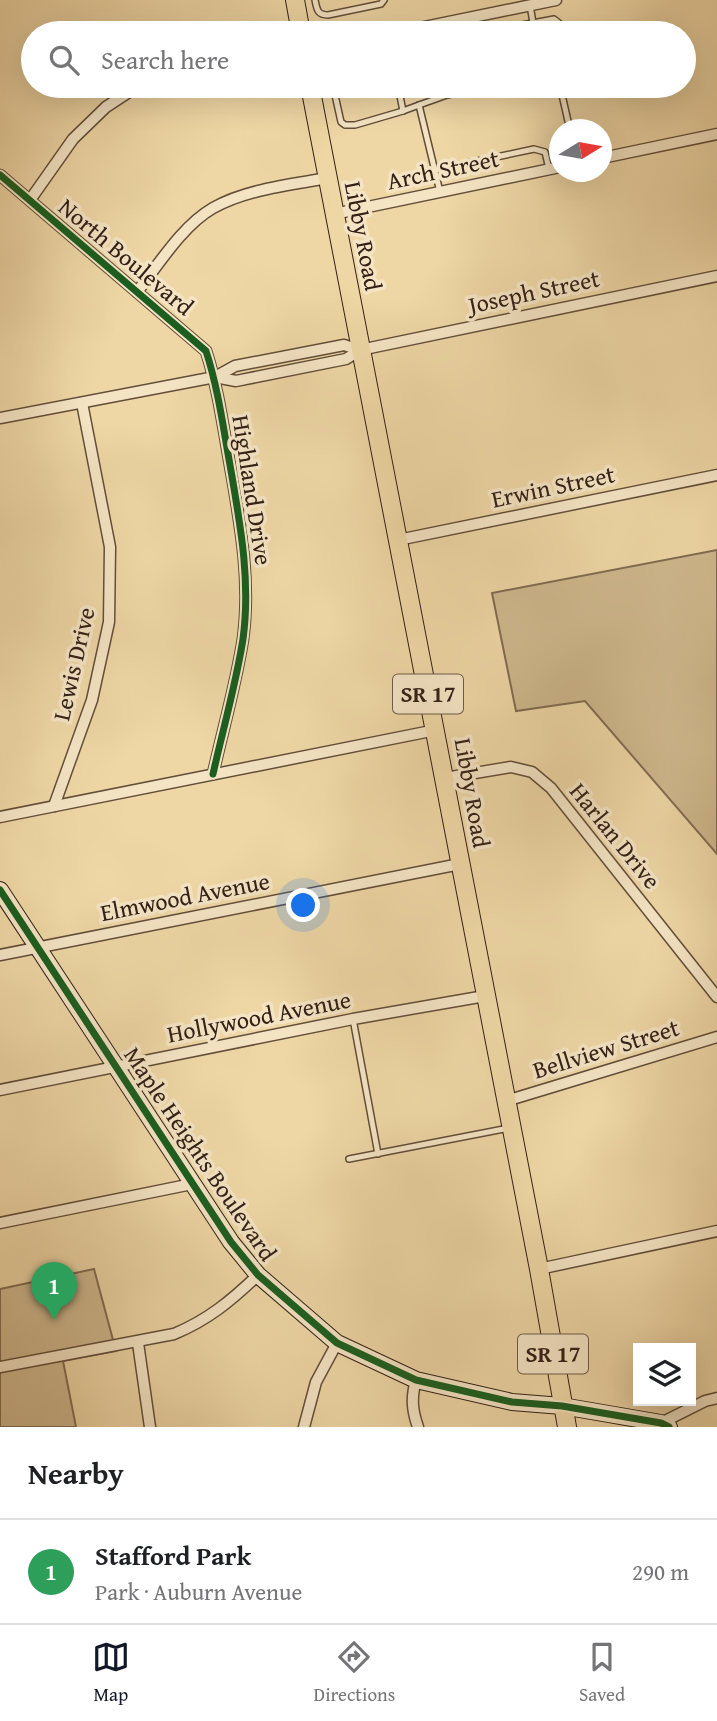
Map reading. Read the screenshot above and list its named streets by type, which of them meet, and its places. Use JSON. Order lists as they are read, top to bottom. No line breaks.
{"streets":{"main road":["Libby Road","SR 17"],"street":["Arch Street","North Boulevard","Joseph Street","Erwin Street","Highland Drive","Lewis Drive","Harlan Drive","Elmwood Avenue","Hollywood Avenue","Bellview Street","Maple Heights Boulevard"]},"crossings":[["Arch Street","Libby Road"],["Libby Road","Joseph Street"],["Libby Road","Erwin Street"],["Libby Road","Harlan Drive"],["Libby Road","Elmwood Avenue"],["Libby Road","Hollywood Avenue"],["Libby Road","Bellview Street"],["Libby Road","Maple Heights Boulevard"],["North Boulevard","Joseph Street"],["North Boulevard","Highland Drive"],["Joseph Street","Highland Drive"],["Joseph Street","Lewis Drive"],["Elmwood Avenue","Maple Heights Boulevard"],["Hollywood Avenue","Maple Heights Boulevard"]],"north":"right","page":{"search":"Search here","pins":"1","heading":"Nearby","list":[{"mark":"1","name":"Stafford Park","note":"Park · Auburn Avenue","value":"290 m"}],"nav":["Map","Directions","Saved"]}}
